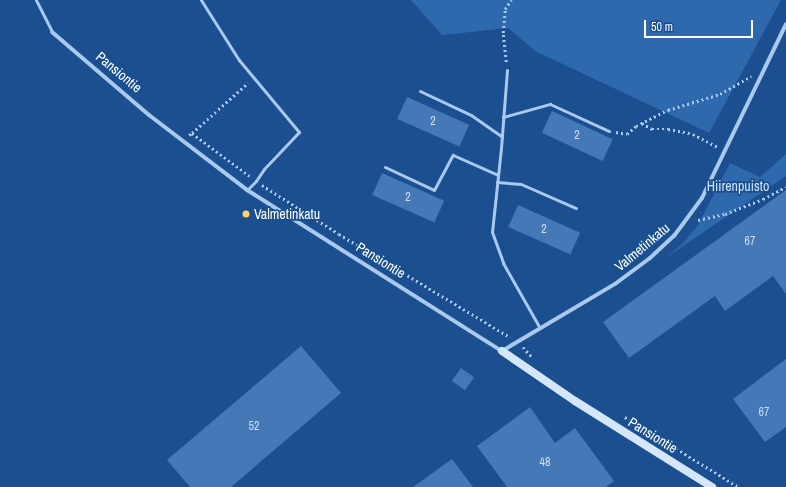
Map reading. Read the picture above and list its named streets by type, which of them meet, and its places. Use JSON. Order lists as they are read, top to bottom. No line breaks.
{"streets":{"street":["Pansiontie","Valmetinkatu"]},"crossings":[["Pansiontie","Valmetinkatu"]],"parks":["Hiirenpuisto"],"places":["Valmetinkatu"],"house_numbers":["2","2","2","2","67","67","52","48"],"scale_bar":"50 m"}
